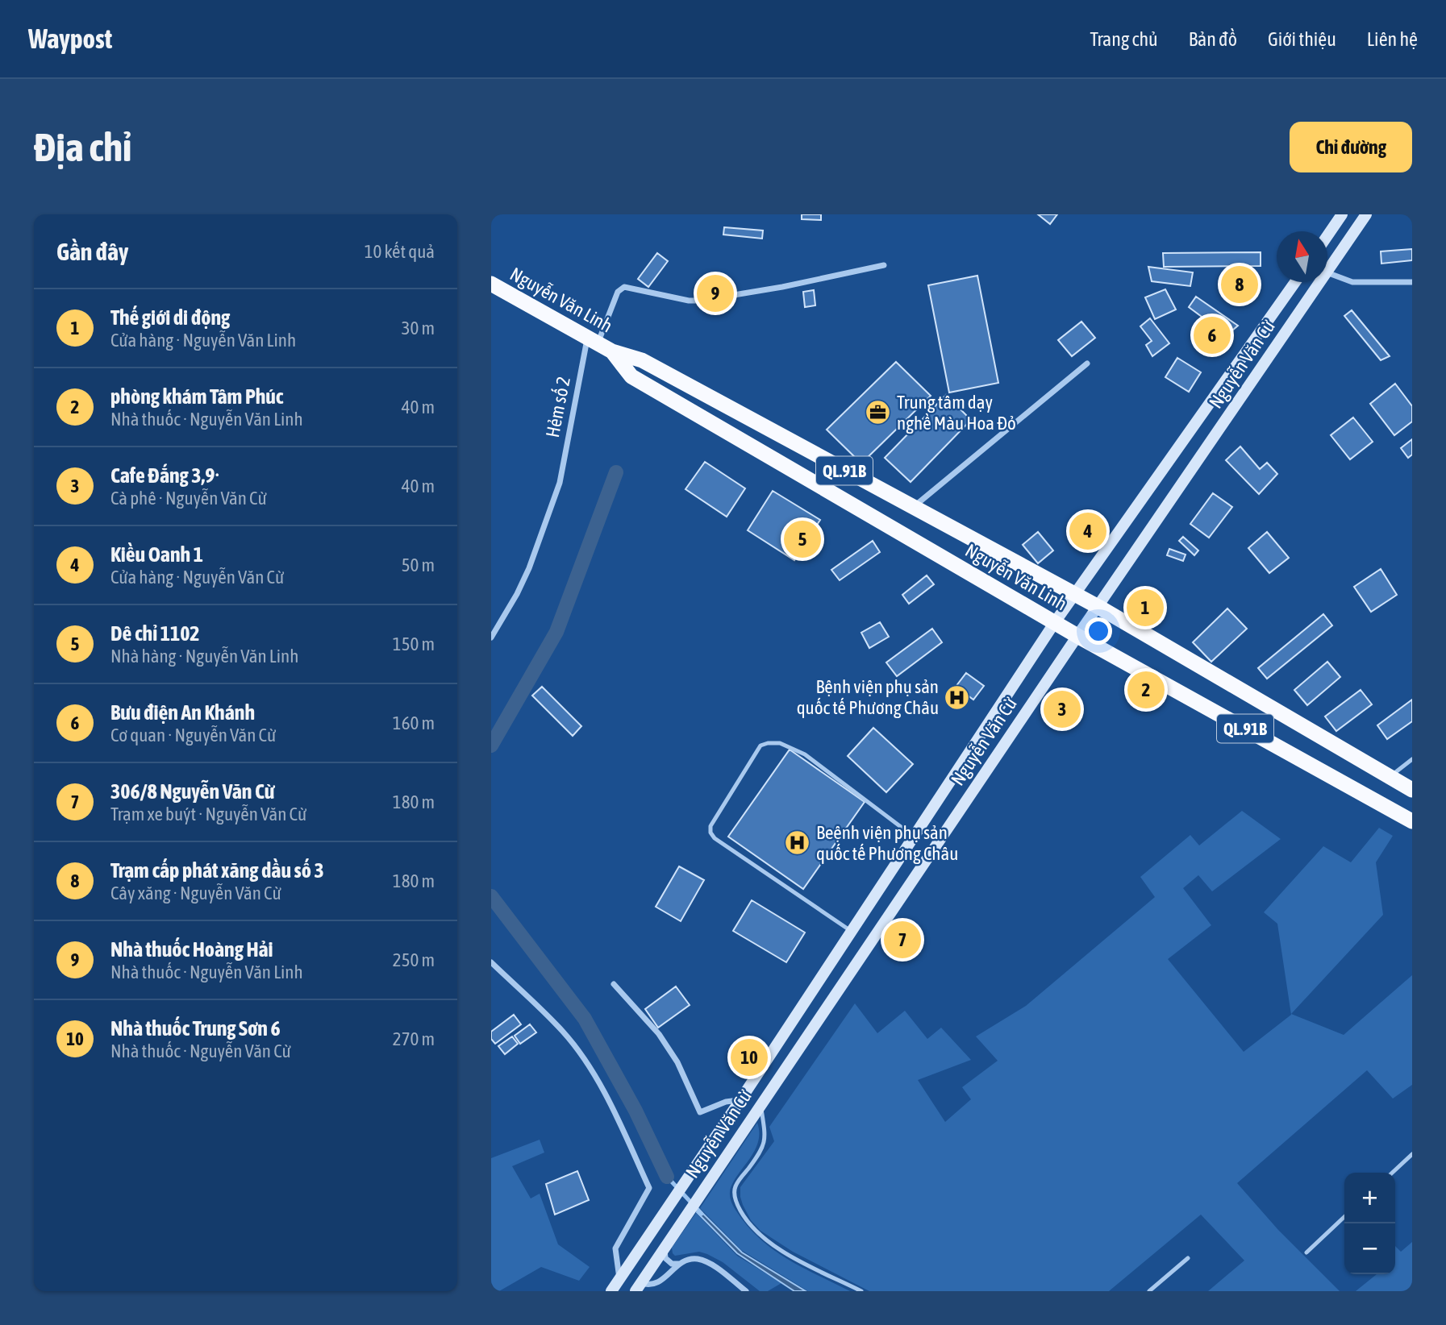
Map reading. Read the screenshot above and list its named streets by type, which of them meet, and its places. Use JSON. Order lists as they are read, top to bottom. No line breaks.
{"streets":{"highway":["Nguyễn Văn Linh","QL.91B"],"main road":["Nguyễn Văn Cừ"],"street":["Hẻm số 2"]},"crossings":[["Nguyễn Văn Linh","Nguyễn Văn Cừ"],["Nguyễn Văn Linh","Hẻm số 2"]],"places":{"office":["Trung tâm dạy nghề Màu Hoa Đỏ"],"hospital":["Bệnh viện phụ sản quốc tế Phương Châu","Beệnh viện phụ sản quốc tế Phương Châu"]},"north":"top","page":{"header":"Waypost","nav":["Trang chủ","Bản đồ","Giới thiệu","Liên hệ"],"buttons":"Chỉ đường","title":"Địa chỉ","heading":["Gần đây","10 kết quả"],"pins":["8","9","6","4","5","1","2","3","7","10"],"list":[{"mark":"1","name":"Thế giới di động","note":"Cửa hàng · Nguyễn Văn Linh","value":"30 m"},{"mark":"2","name":"phòng khám Tâm Phúc","note":"Nhà thuốc · Nguyễn Văn Linh","value":"40 m"},{"mark":"3","name":"Cafe Đắng 3,9·","note":"Cà phê · Nguyễn Văn Cừ","value":"40 m"},{"mark":"4","name":"Kiều Oanh 1","note":"Cửa hàng · Nguyễn Văn Cừ","value":"50 m"},{"mark":"5","name":"Dê chỉ 1102","note":"Nhà hàng · Nguyễn Văn Linh","value":"150 m"},{"mark":"6","name":"Bưu điện An Khánh","note":"Cơ quan · Nguyễn Văn Cừ","value":"160 m"},{"mark":"7","name":"306/8 Nguyễn Văn Cừ","note":"Trạm xe buýt · Nguyễn Văn Cừ","value":"180 m"},{"mark":"8","name":"Trạm cấp phát xăng dầu số 3","note":"Cây xăng · Nguyễn Văn Cừ","value":"180 m"},{"mark":"9","name":"Nhà thuốc Hoàng Hải","note":"Nhà thuốc · Nguyễn Văn Linh","value":"250 m"},{"mark":"10","name":"Nhà thuốc Trung Sơn 6","note":"Nhà thuốc · Nguyễn Văn Cừ","value":"270 m"}],"map_buttons":["+","−"]}}
